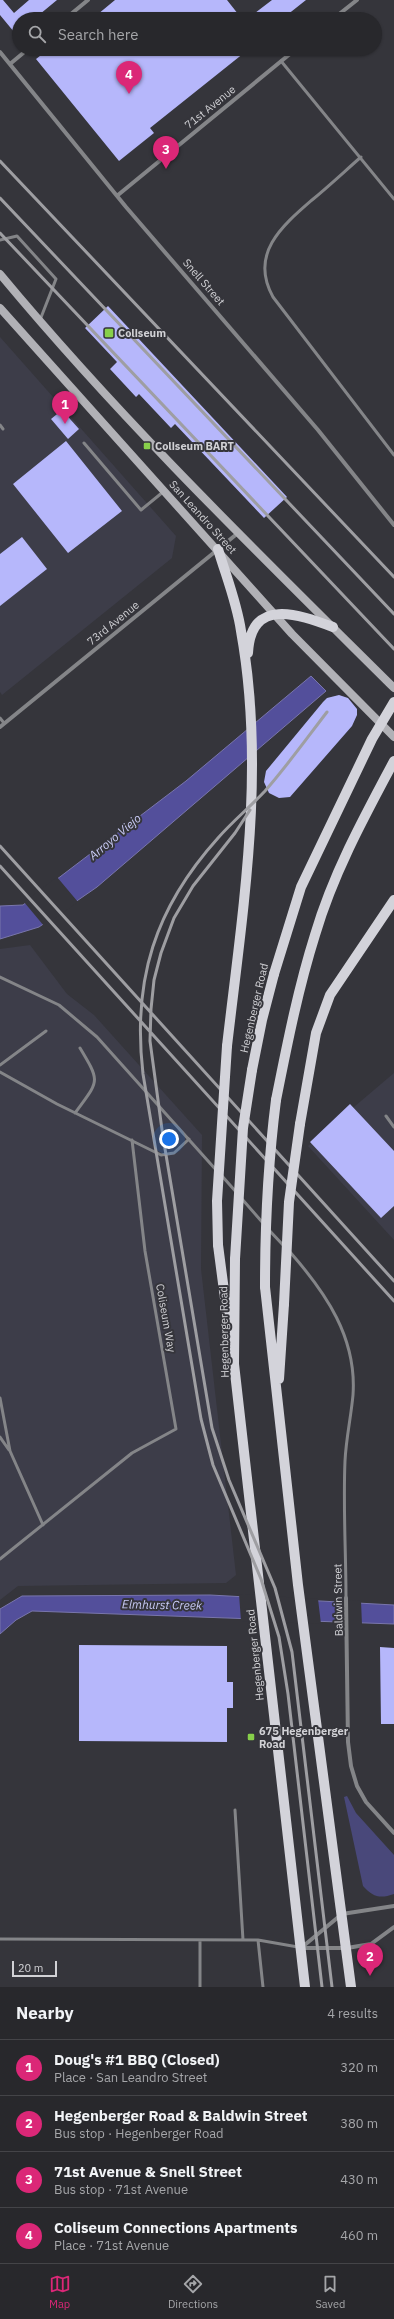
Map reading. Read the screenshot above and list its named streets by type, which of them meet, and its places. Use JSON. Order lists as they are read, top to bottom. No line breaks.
{"streets":{"main road":["San Leandro Street","Hegenberger Road"],"street":["71st Avenue","Snell Street","73rd Avenue","Baldwin Street"],"lane":["Coliseum Way"]},"crossings":[["71st Avenue","Snell Street"],["San Leandro Street","73rd Avenue"]],"water":["Arroyo Viejo","Elmhurst Creek"],"places":{"transit":["Coliseum","Coliseum BART","675 Hegenberger Road"]},"scale_bar":"20 m","page":{"search":"Search here","pins":["4","3","1","2"],"scale":"20 m","heading":["Nearby","4 results"],"list":[{"mark":"1","name":"Doug's #1 BBQ (Closed)","note":"Place · San Leandro Street","value":"320 m"},{"mark":"2","name":"Hegenberger Road & Baldwin Street","note":"Bus stop · Hegenberger Road","value":"380 m"},{"mark":"3","name":"71st Avenue & Snell Street","note":"Bus stop · 71st Avenue","value":"430 m"},{"mark":"4","name":"Coliseum Connections Apartments","note":"Place · 71st Avenue","value":"460 m"}],"nav":["Map","Directions","Saved"]}}
